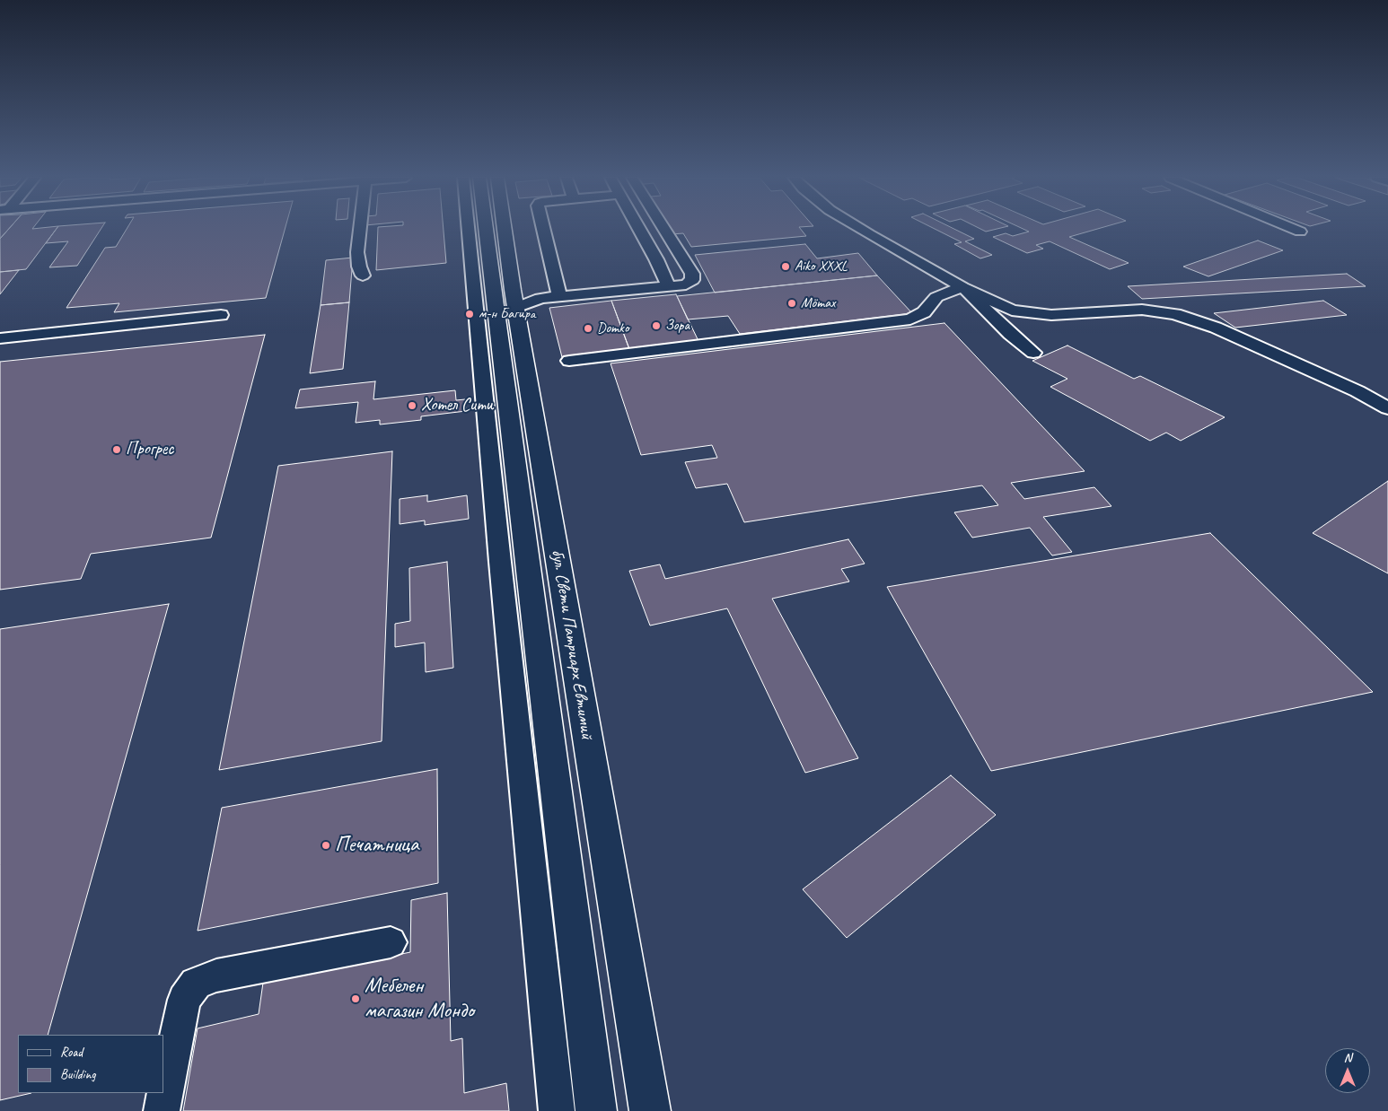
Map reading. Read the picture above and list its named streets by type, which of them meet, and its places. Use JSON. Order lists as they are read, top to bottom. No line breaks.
{"streets":{"main road":["бул. Свети Патриарх Евтимий"]},"places":["Aiko XXXL","Mömax","м-н Багира","Зора","Domko","Хотел Сити","Прогрес","Печатница","Мебелен магазин Мондо"],"legend":["Road","Building"],"north":"top"}
